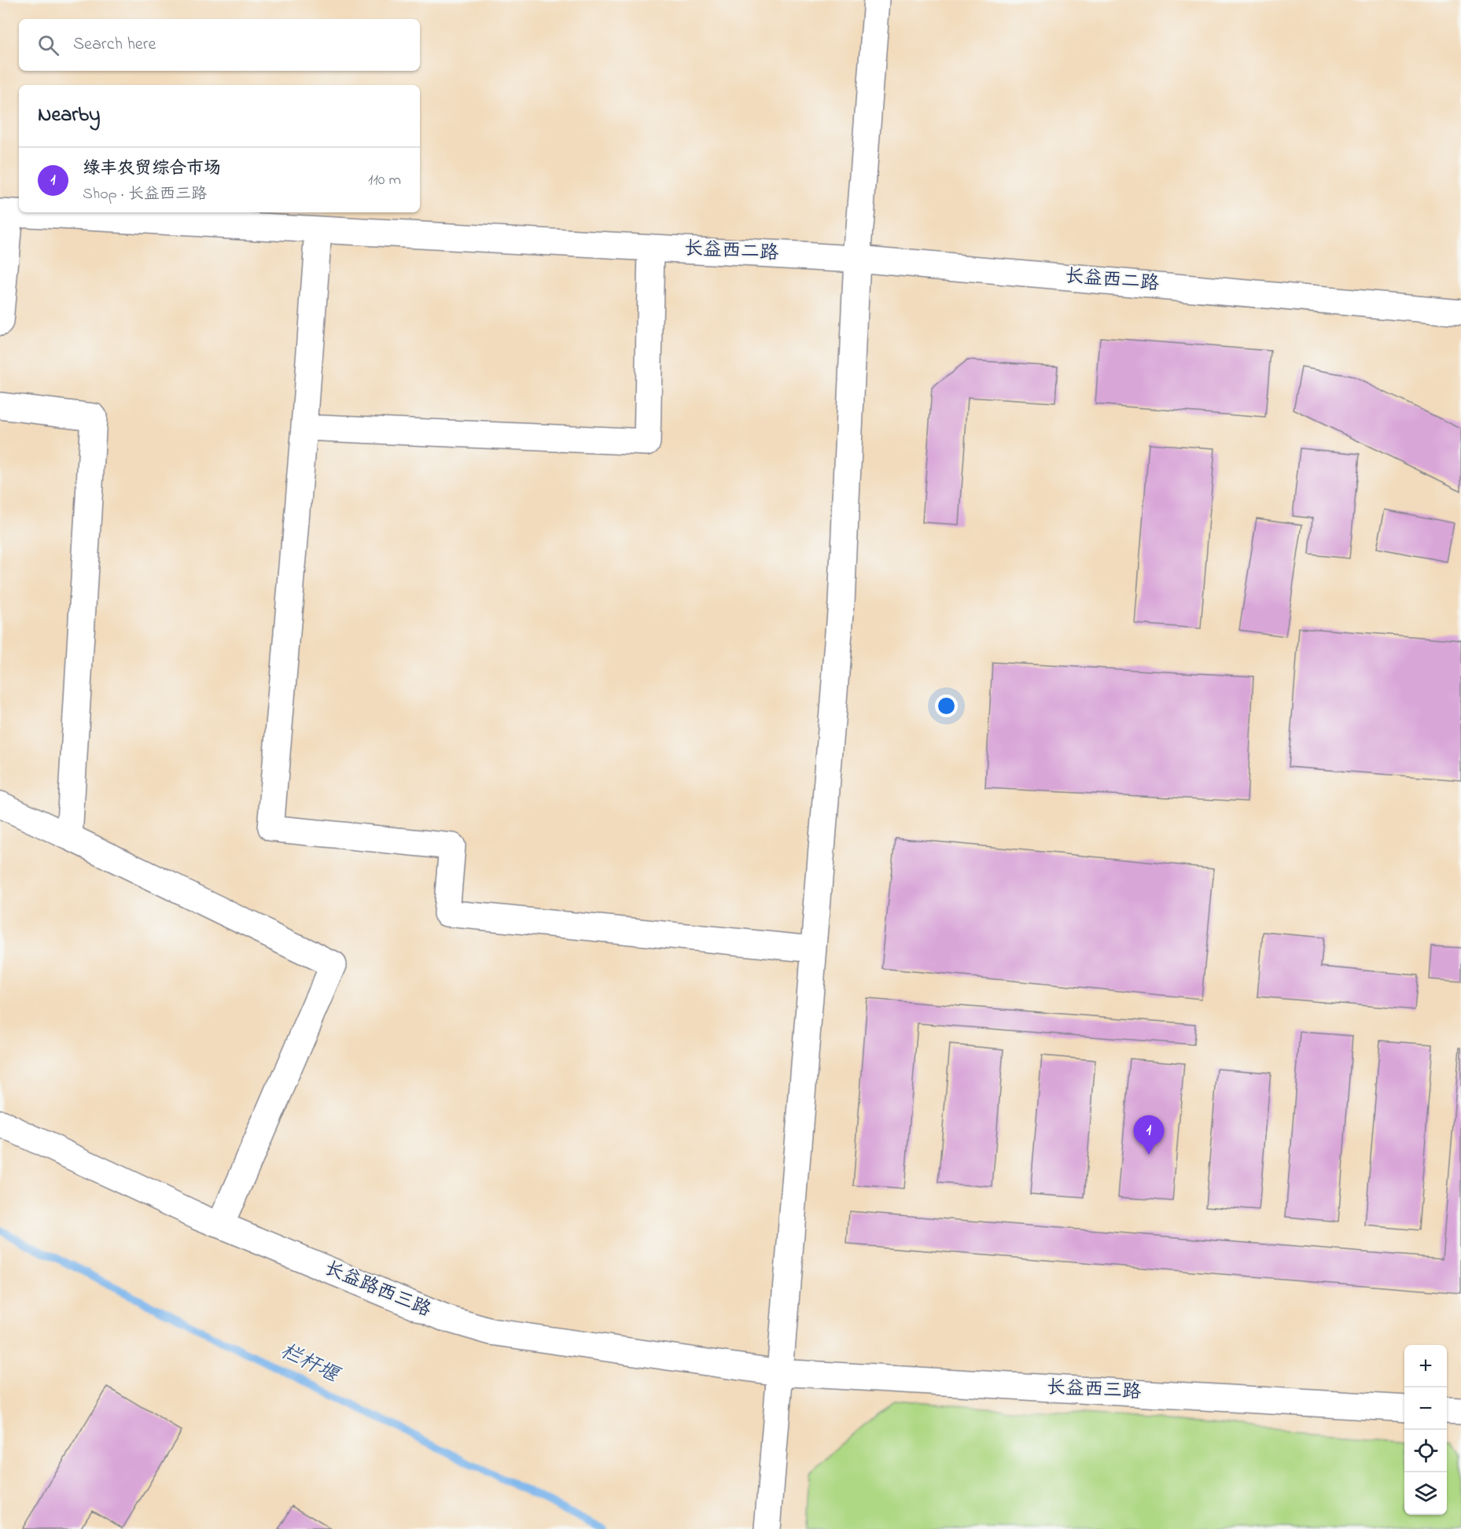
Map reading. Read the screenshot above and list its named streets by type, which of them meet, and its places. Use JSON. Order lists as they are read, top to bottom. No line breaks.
{"streets":{"street":["长益西二路","长益路西三路","长益西三路"]},"crossings":[["长益路西三路","长益西三路"]],"water":["栏杆堰"],"page":{"search":"Search here","heading":"Nearby","list":[{"mark":"1","name":"绿丰农贸综合市场","note":"Shop · 长益西三路","value":"110 m"}],"pins":"1","map_buttons":["+","−"]}}
